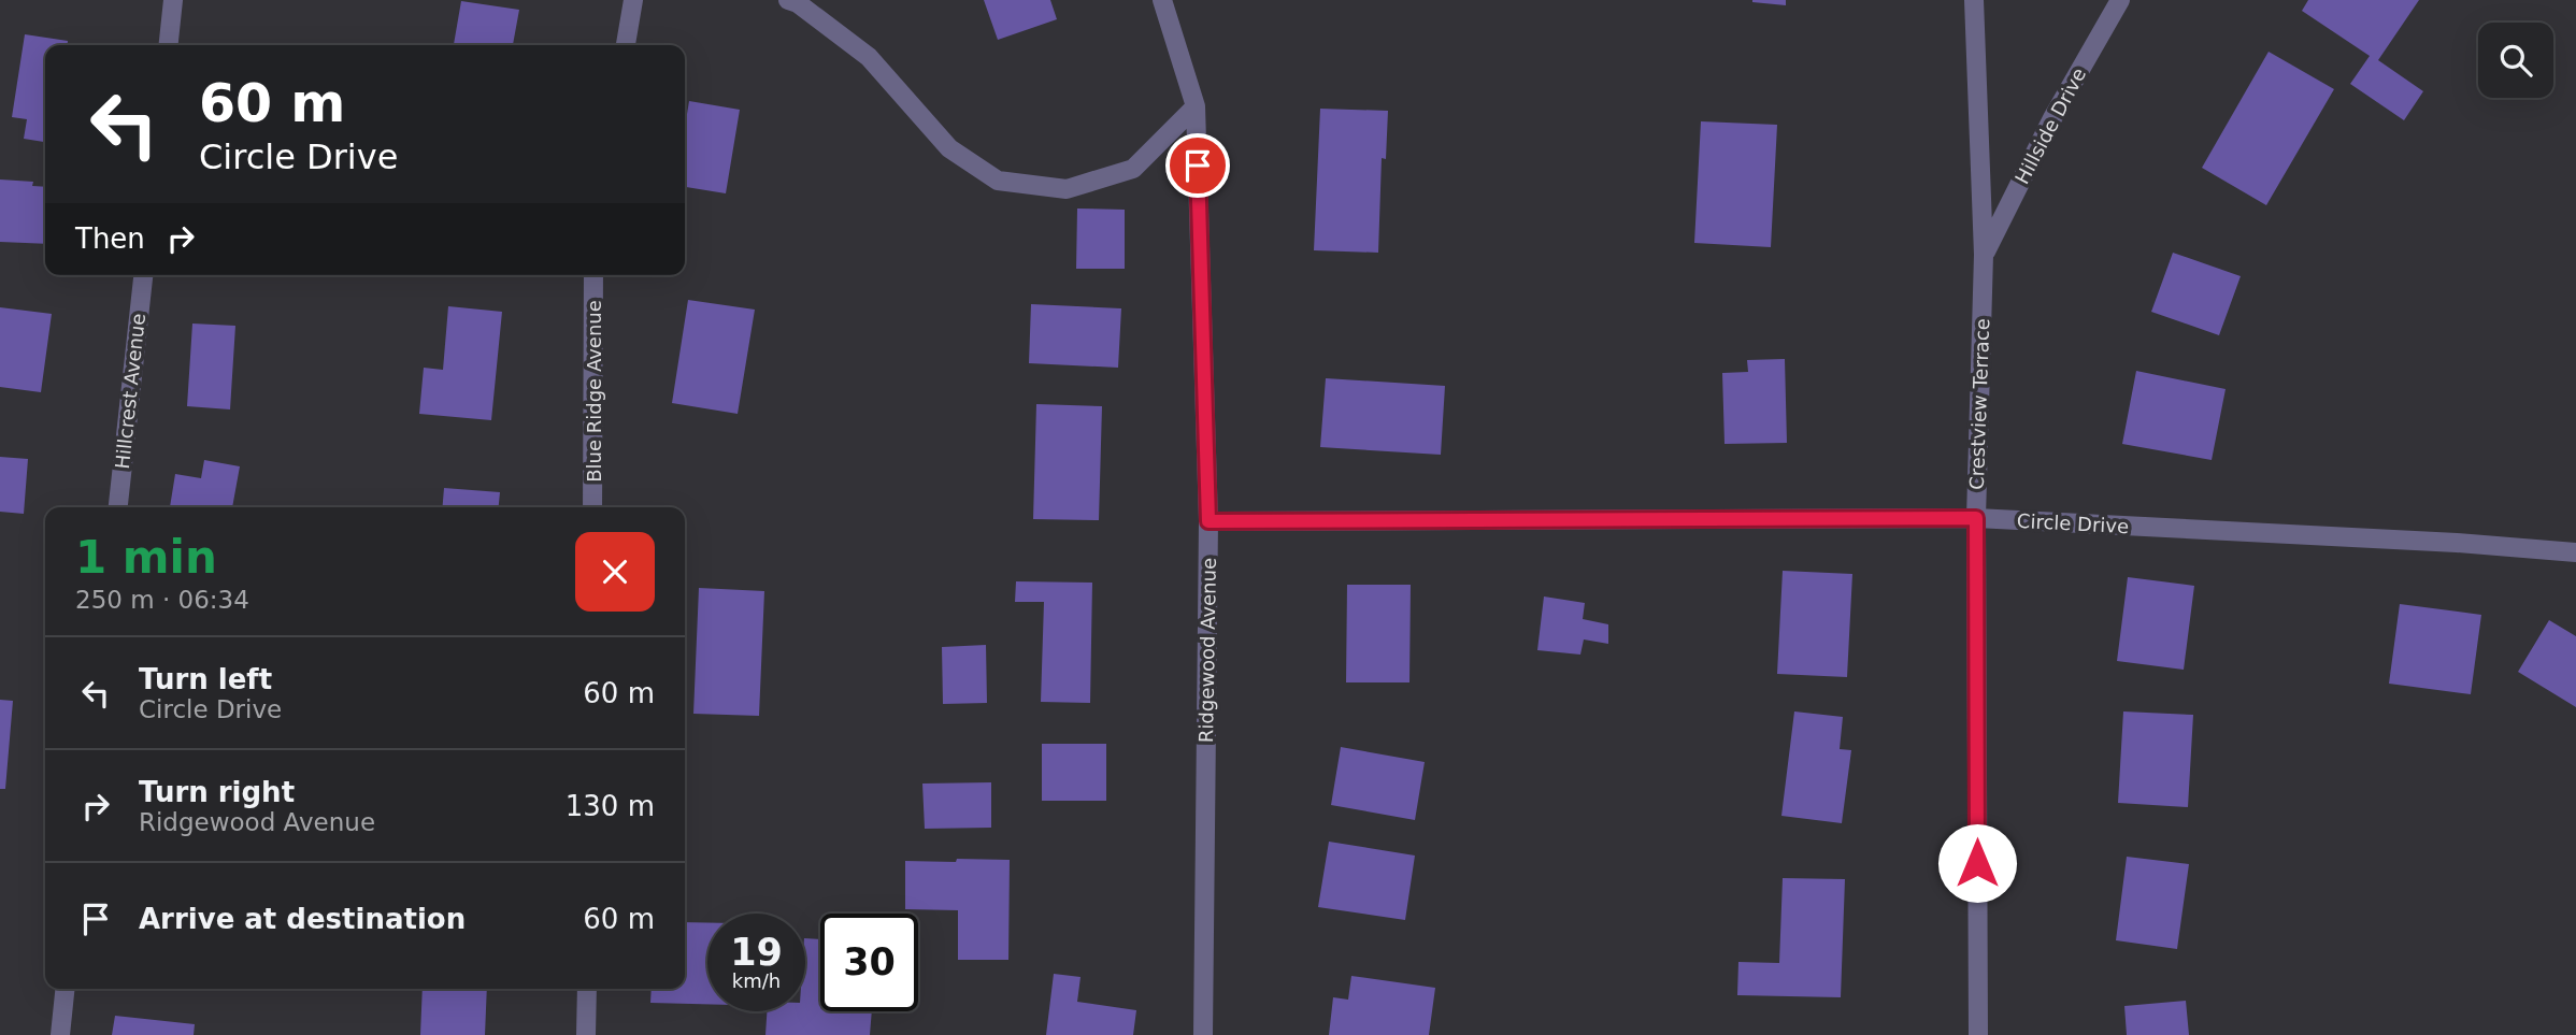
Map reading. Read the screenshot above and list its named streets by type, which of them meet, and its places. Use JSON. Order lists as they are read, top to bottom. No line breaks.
{"streets":{"street":["Hillside Drive","Hillcrest Avenue","Blue Ridge Avenue","Crestview Terrace","Circle Drive","Ridgewood Avenue"]},"crossings":[["Hillside Drive","Crestview Terrace"],["Crestview Terrace","Circle Drive"],["Circle Drive","Ridgewood Avenue"]],"page":{"turn":["60 m","Circle Drive"],"then":"Then","heading":["1 min","250 m · 06:34"],"list":[{"name":"Turn left","note":"Circle Drive","value":"60 m"},{"name":"Turn right","note":"Ridgewood Avenue","value":"130 m"},{"name":"Arrive at destination","value":"60 m"}],"speed":"19 km/h","limit":"30"}}
